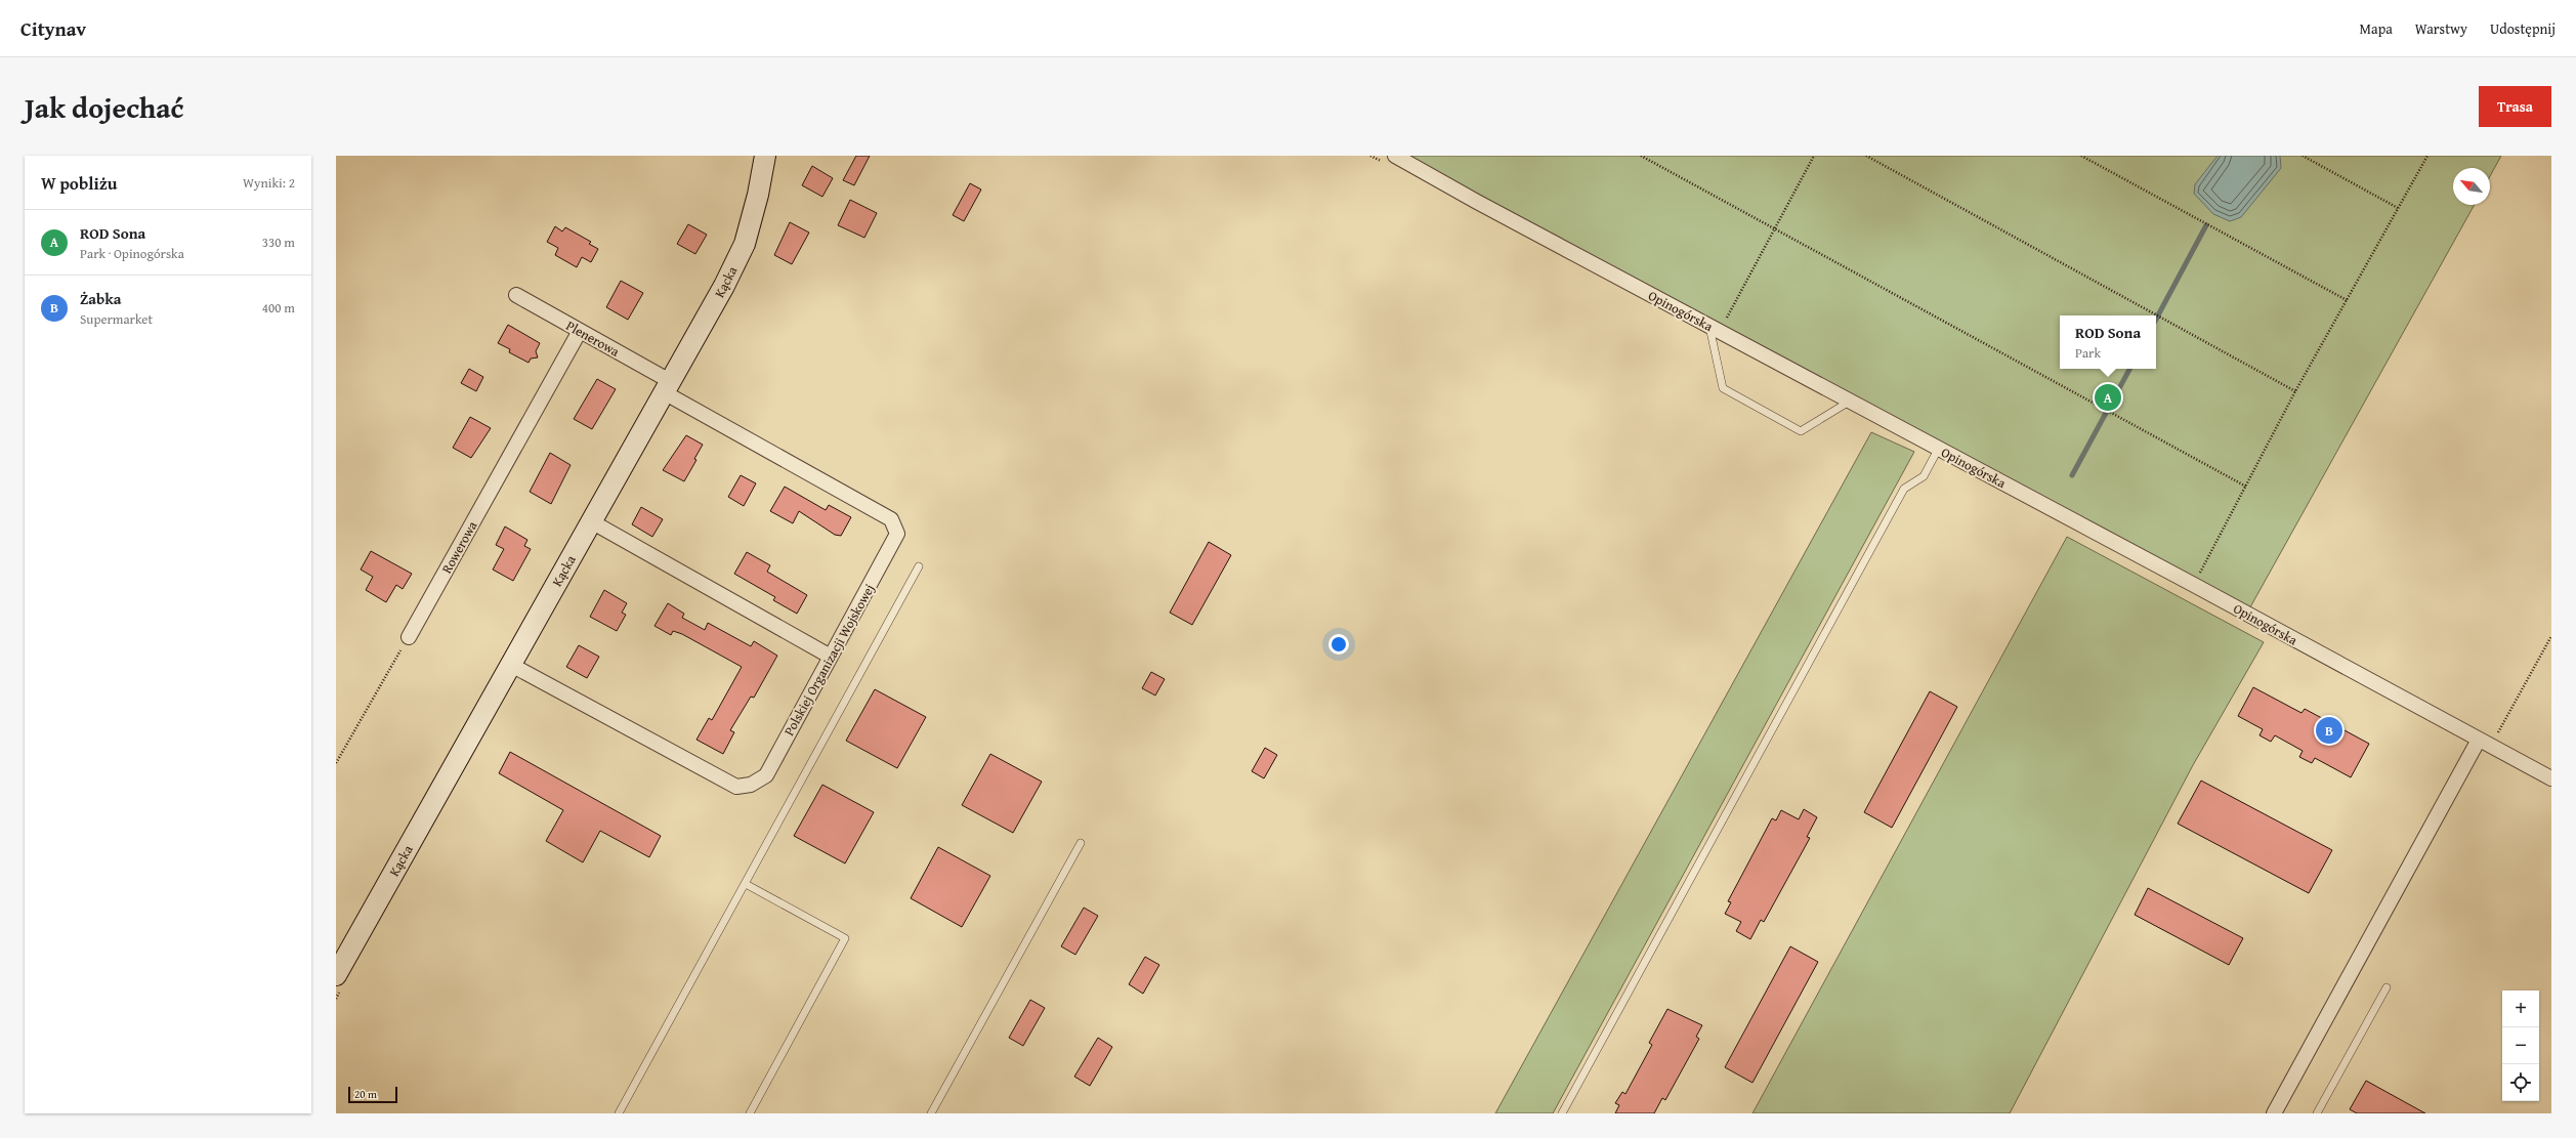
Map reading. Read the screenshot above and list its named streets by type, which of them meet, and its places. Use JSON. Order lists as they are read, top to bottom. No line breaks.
{"streets":{"street":["Kącka","Opinogórska","Plenerowa","Rowerowa","Polskiej Organizacji Wojskowej"]},"crossings":[["Kącka","Plenerowa"],["Kącka","Polskiej Organizacji Wojskowej"],["Plenerowa","Rowerowa"],["Plenerowa","Polskiej Organizacji Wojskowej"]],"scale_bar":"20 m","north":"top left","page":{"header":"Citynav","nav":["Mapa","Warstwy","Udostępnij"],"title":"Jak dojechać","buttons":"Trasa","heading":["W pobliżu","Wyniki: 2"],"list":[{"mark":"A","name":"ROD Sona","note":"Park · Opinogórska","value":"330 m"},{"mark":"B","name":"Żabka","note":"Supermarket","value":"400 m"}],"popup":["ROD Sona","Park"],"pins":["A","B"],"map_buttons":["+","−"],"scale":"20 m"}}
